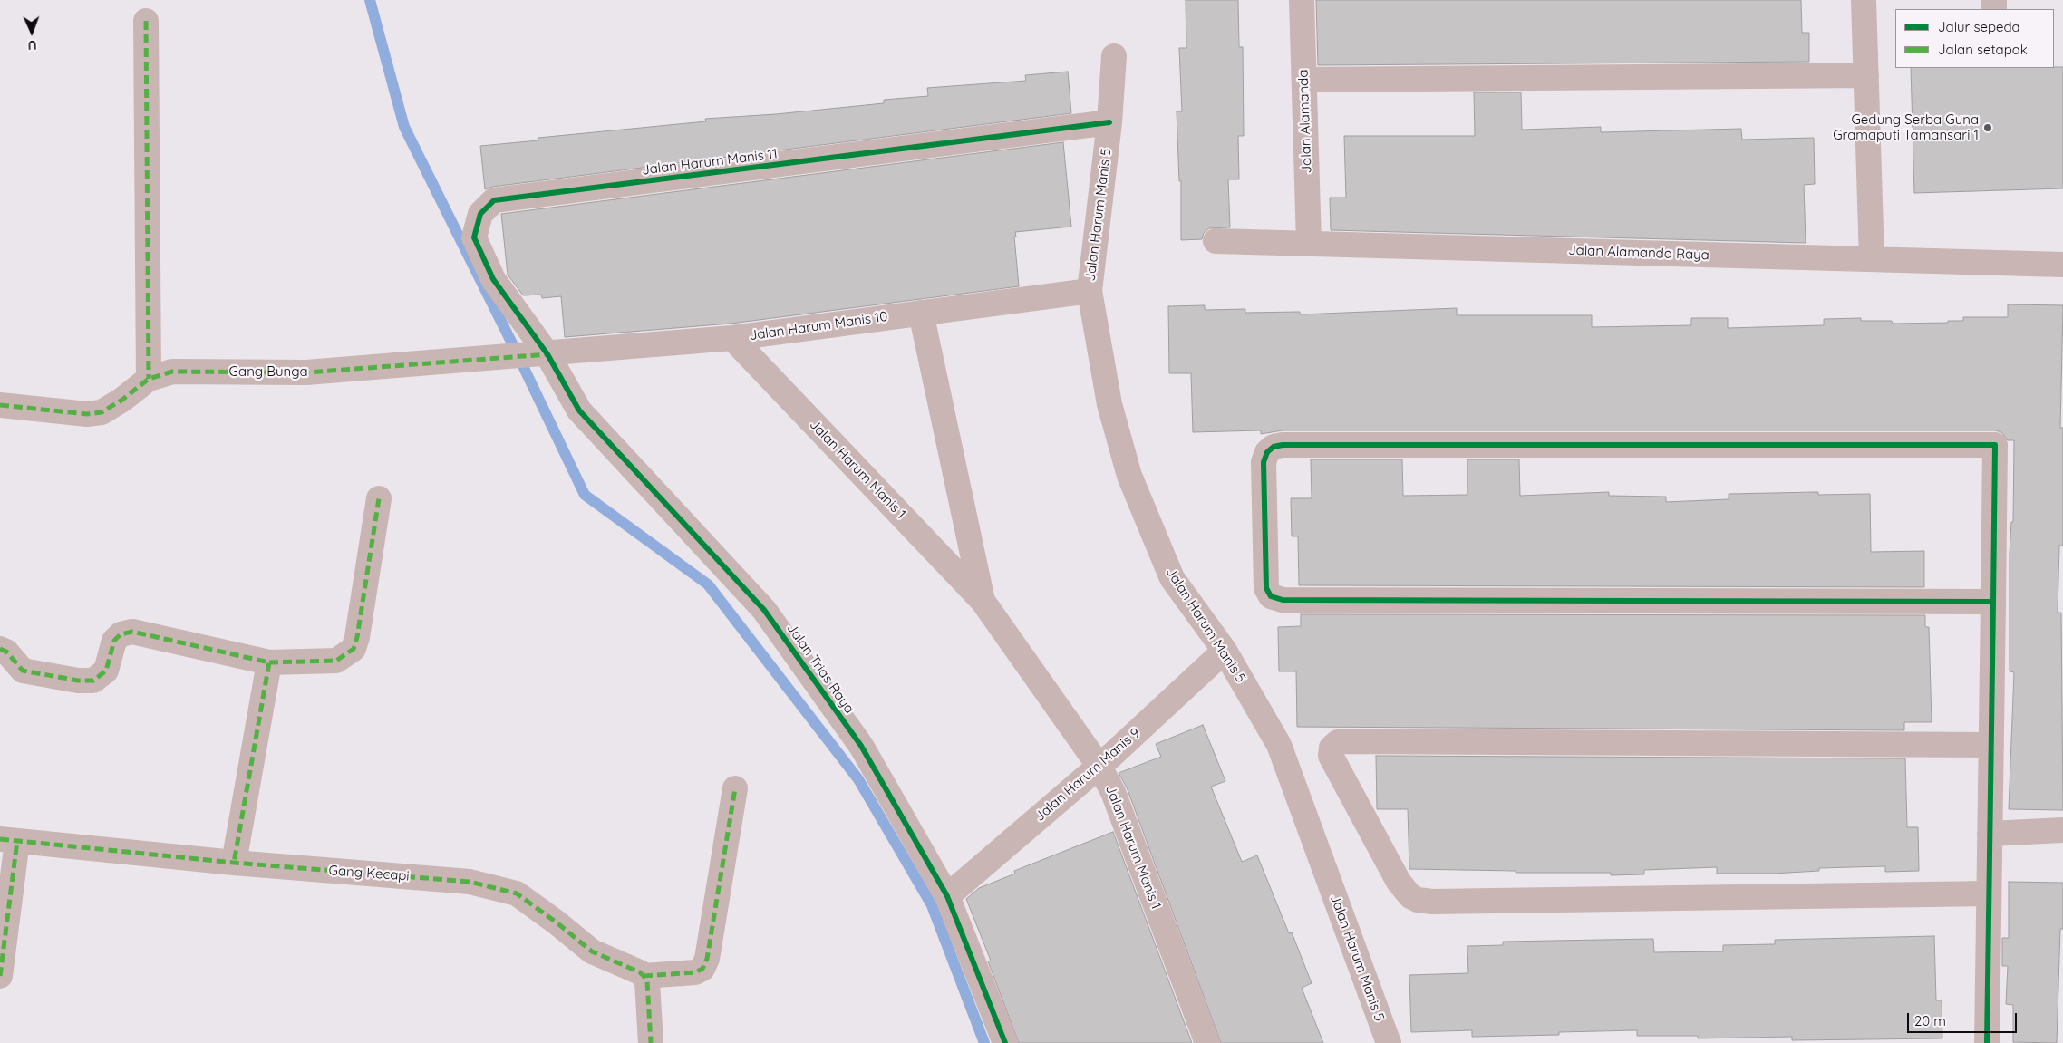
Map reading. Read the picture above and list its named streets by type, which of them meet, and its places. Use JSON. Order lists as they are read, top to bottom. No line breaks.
{"streets":{"street":["Jalan Alamanda","Jalan Harum Manis 11","Jalan Harum Manis 5","Jalan Alamanda Raya","Jalan Harum Manis 10","Gang Bunga","Jalan Harum Manis 1","Jalan Trias Raya","Jalan Harum Manis 9","Gang Kecapi"]},"crossings":[["Jalan Alamanda","Jalan Alamanda Raya"],["Jalan Harum Manis 11","Jalan Harum Manis 5"],["Jalan Harum Manis 11","Jalan Harum Manis 10"],["Jalan Harum Manis 11","Gang Bunga"],["Jalan Harum Manis 11","Jalan Trias Raya"],["Jalan Harum Manis 5","Jalan Harum Manis 10"],["Jalan Harum Manis 5","Jalan Harum Manis 9"],["Jalan Harum Manis 10","Gang Bunga"],["Jalan Harum Manis 10","Jalan Harum Manis 1"],["Jalan Harum Manis 10","Jalan Trias Raya"],["Gang Bunga","Jalan Trias Raya"],["Jalan Harum Manis 1","Jalan Harum Manis 9"],["Jalan Trias Raya","Jalan Harum Manis 9"]],"places":["Gedung Serba Guna Gramaputi Tamansari 1"],"legend":["Jalur sepeda","Jalan setapak"],"scale_bar":"20 m","north":"bottom"}
